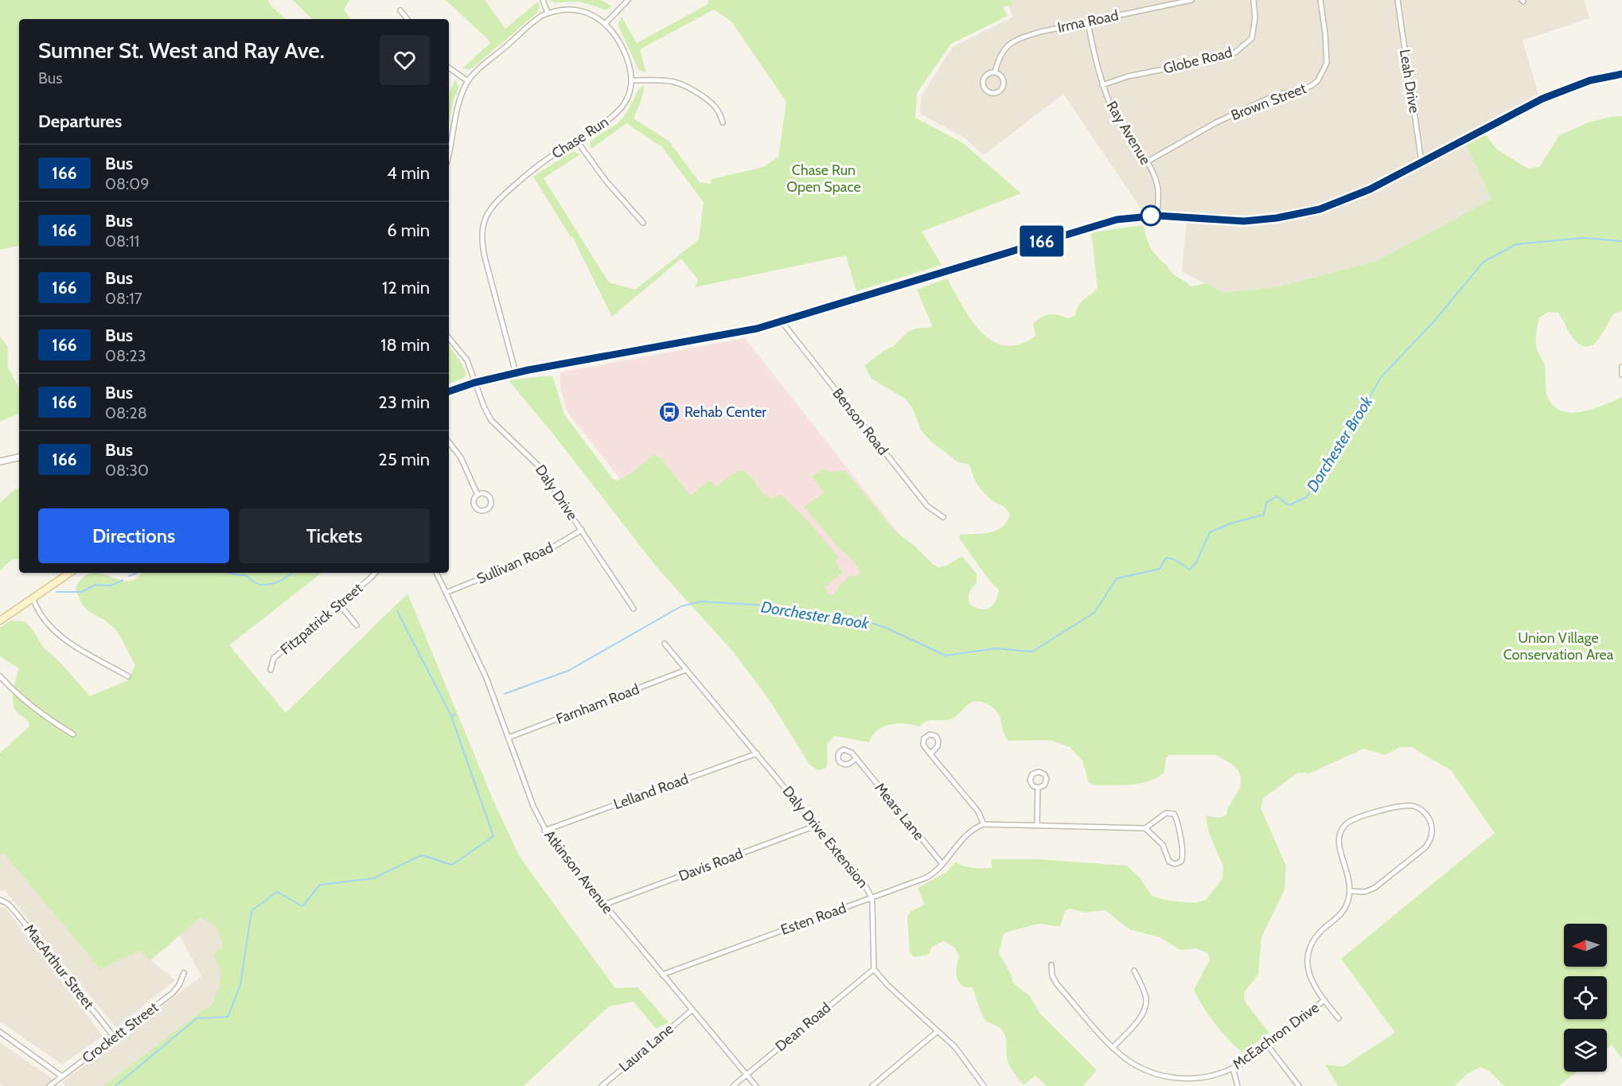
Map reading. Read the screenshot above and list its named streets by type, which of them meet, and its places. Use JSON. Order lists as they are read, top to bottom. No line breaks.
{"streets":{"street":["Irma Road","Globe Road","Leah Drive","Brown Street","Ray Avenue","Chase Run","Benson Road","Daly Drive","Sullivan Road","Fitzpatrick Street","Farnham Road","Lelland Road","Mears Lane","Daly Drive Extension","Davis Road","Atkinson Avenue","Esten Road","MacArthur Street","Dean Road","Crockett Street","McEachron Drive","Laura Lane"]},"crossings":[["Irma Road","Ray Avenue"],["Globe Road","Ray Avenue"],["Brown Street","Ray Avenue"],["Daly Drive","Sullivan Road"],["Sullivan Road","Atkinson Avenue"],["Farnham Road","Daly Drive Extension"],["Farnham Road","Atkinson Avenue"],["Lelland Road","Daly Drive Extension"],["Lelland Road","Atkinson Avenue"],["Mears Lane","Esten Road"],["Daly Drive Extension","Davis Road"],["Daly Drive Extension","Esten Road"],["Daly Drive Extension","Dean Road"],["Davis Road","Atkinson Avenue"],["Atkinson Avenue","Esten Road"],["Atkinson Avenue","Dean Road"],["Atkinson Avenue","Laura Lane"],["MacArthur Street","Crockett Street"]],"water":["Dorchester Brook"],"parks":["Chase Run Open Space","Union Village Conservation Area"],"places":{"bus stop":["Rehab Center"]},"lines":["bus line 166"],"north":"left","page":{"on_map":"166","heading":[["Sumner St. West and Ray Ave.","Bus"],"Departures"],"list":[{"mark":"166","name":"Bus","note":"08:09","value":"4 min"},{"mark":"166","name":"Bus","note":"08:11","value":"6 min"},{"mark":"166","name":"Bus","note":"08:17","value":"12 min"},{"mark":"166","name":"Bus","note":"08:23","value":"18 min"},{"mark":"166","name":"Bus","note":"08:28","value":"23 min"},{"mark":"166","name":"Bus","note":"08:30","value":"25 min"}],"buttons":["Directions","Tickets"]}}
